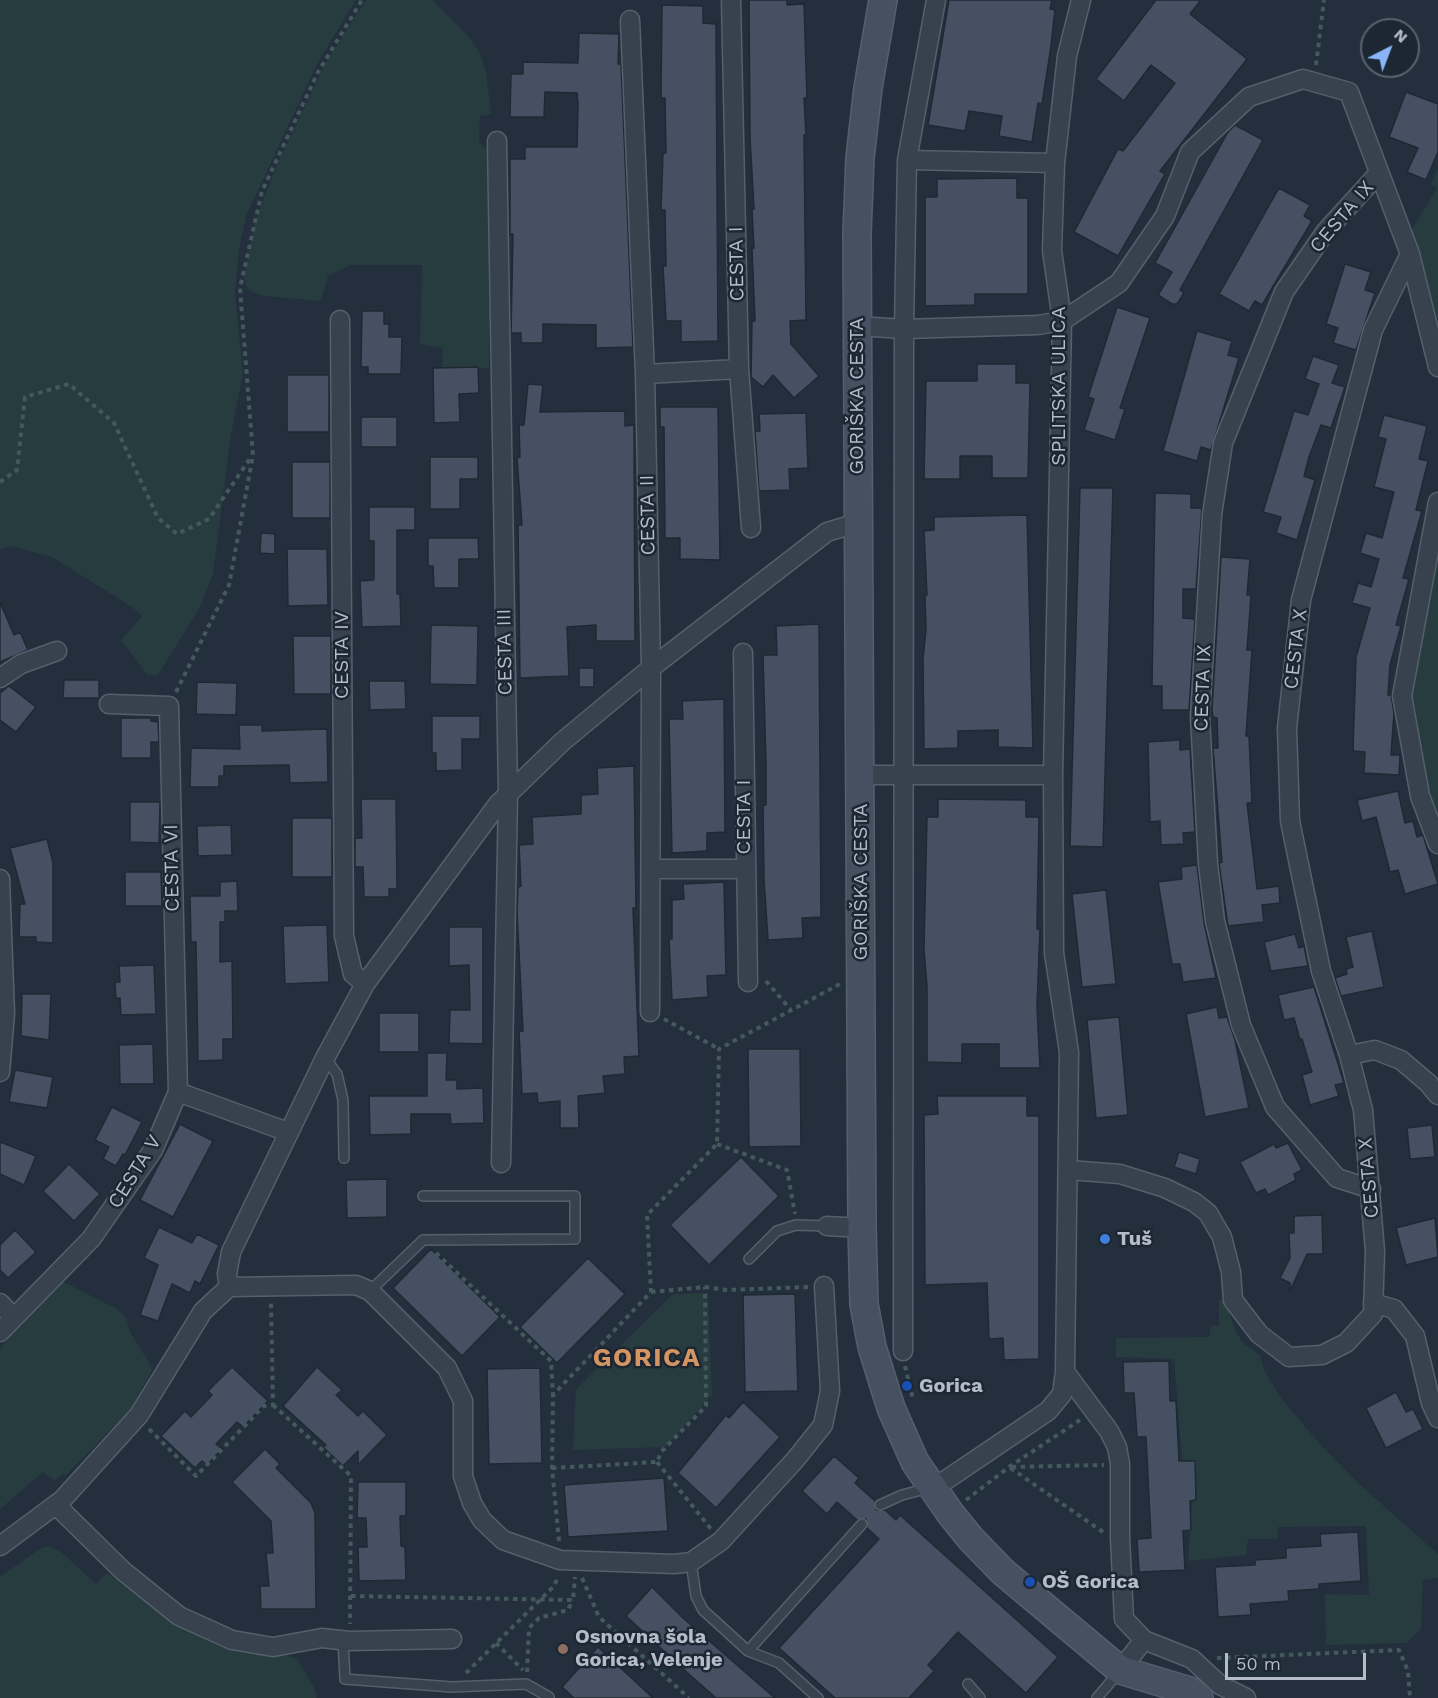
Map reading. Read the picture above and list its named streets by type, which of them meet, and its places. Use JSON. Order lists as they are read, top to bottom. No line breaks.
{"streets":{"street":["CESTA IX","CESTA I","SPLITSKA ULICA","GORIŠKA CESTA","CESTA II","CESTA X","CESTA III","CESTA IV","CESTA VI","CESTA V"]},"crossings":[["CESTA IX","CESTA X"],["SPLITSKA ULICA","GORIŠKA CESTA"],["SPLITSKA ULICA","CESTA X"],["CESTA VI","CESTA V"]],"districts":["GORICA"],"places":["Tuš","Gorica","OŠ Gorica","Osnovna šola Gorica, Velenje"],"scale_bar":"50 m","north":"top right"}
